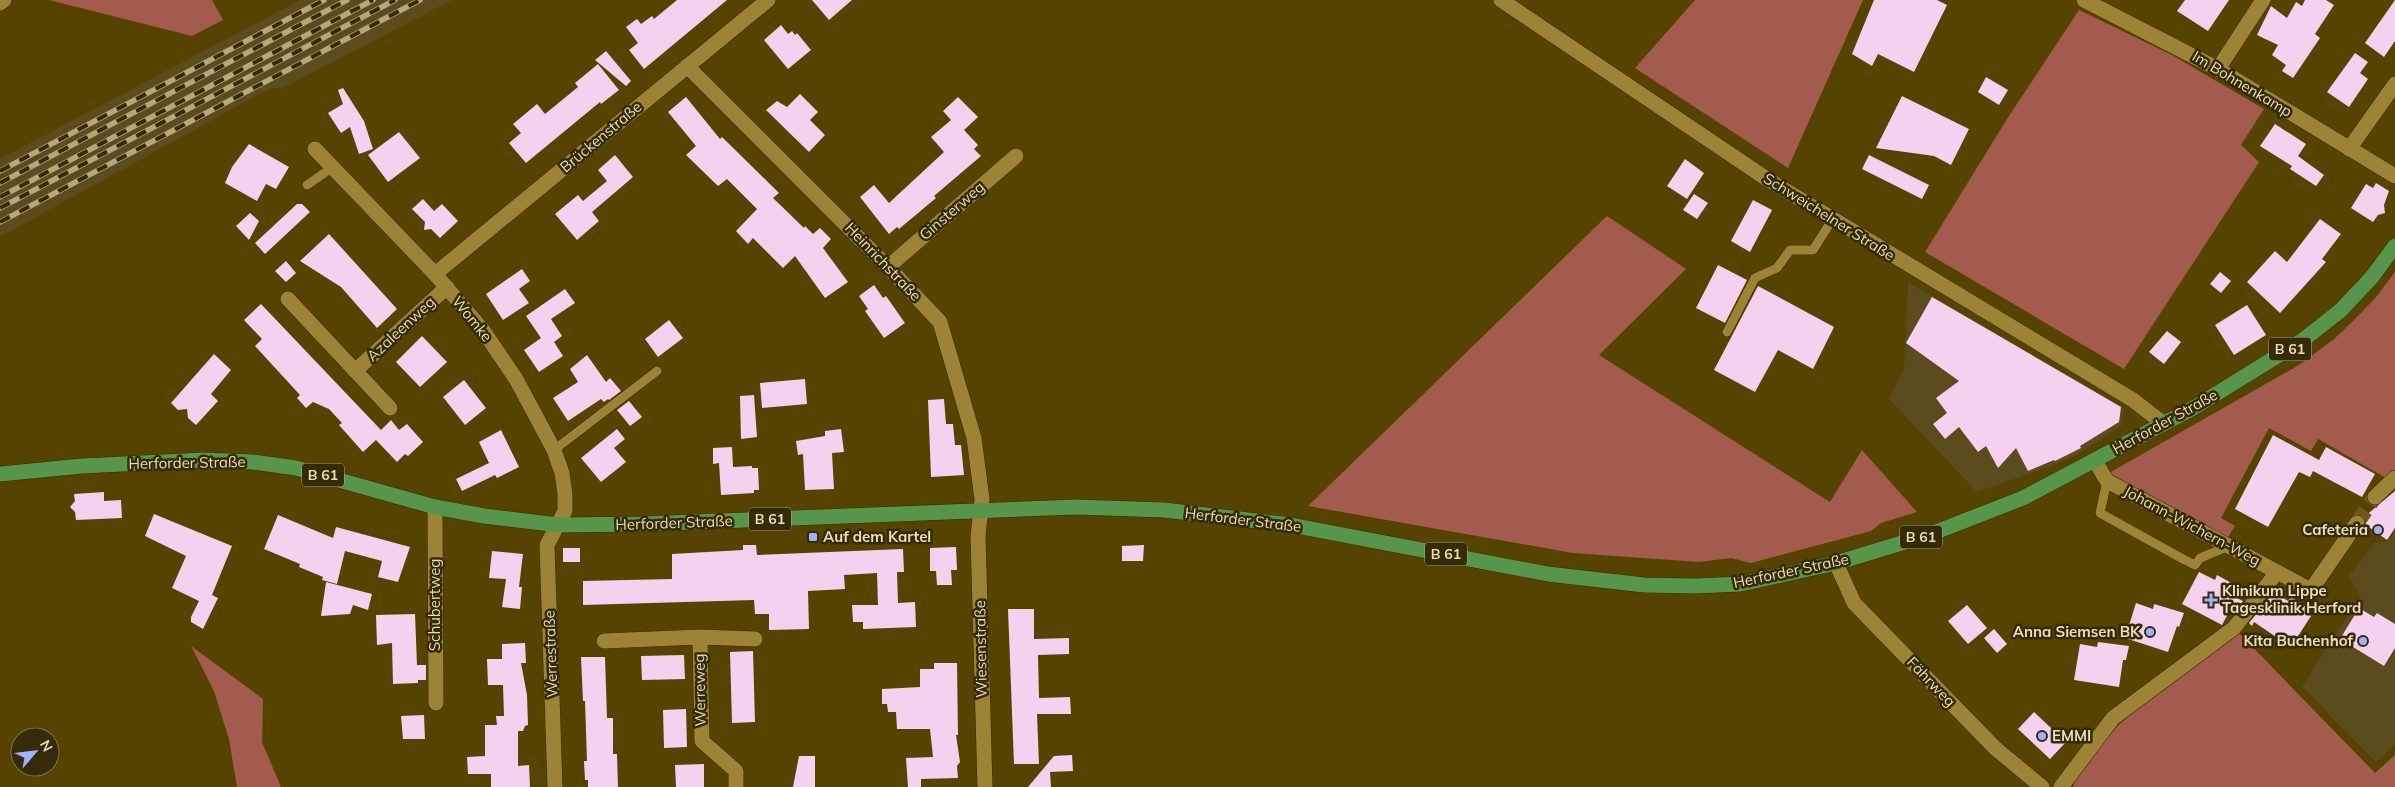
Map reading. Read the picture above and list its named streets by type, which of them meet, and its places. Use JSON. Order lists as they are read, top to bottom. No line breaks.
{"streets":{"main road":["B 61","Herforder Straße"],"street":["Im Bohnenkamp","Brückenstraße","Ginsterweg","Schweichelner Straße","Heinrichstraße","Womke","Azaleenweg","Johann-Wichern-Weg","Schubertweg","Wiesenstraße","Werrestraße","Fährweg","Werreweg"]},"crossings":[["Brückenstraße","Heinrichstraße"],["Brückenstraße","Womke"],["Ginsterweg","Heinrichstraße"],["Schweichelner Straße","Herforder Straße"],["Heinrichstraße","Herforder Straße"],["Heinrichstraße","Wiesenstraße"],["Womke","Azaleenweg"],["Womke","Herforder Straße"],["Womke","Werrestraße"],["Herforder Straße","Schubertweg"],["Herforder Straße","Wiesenstraße"],["Herforder Straße","Werrestraße"],["Herforder Straße","Fährweg"]],"places":{"other":["Cafeteria","Anna Siemsen BK","Kita Buchenhof","EMMI"],"transit":["Auf dem Kartel"],"health":["Klinikum Lippe Tagesklinik Herford"]},"north":"top right"}
